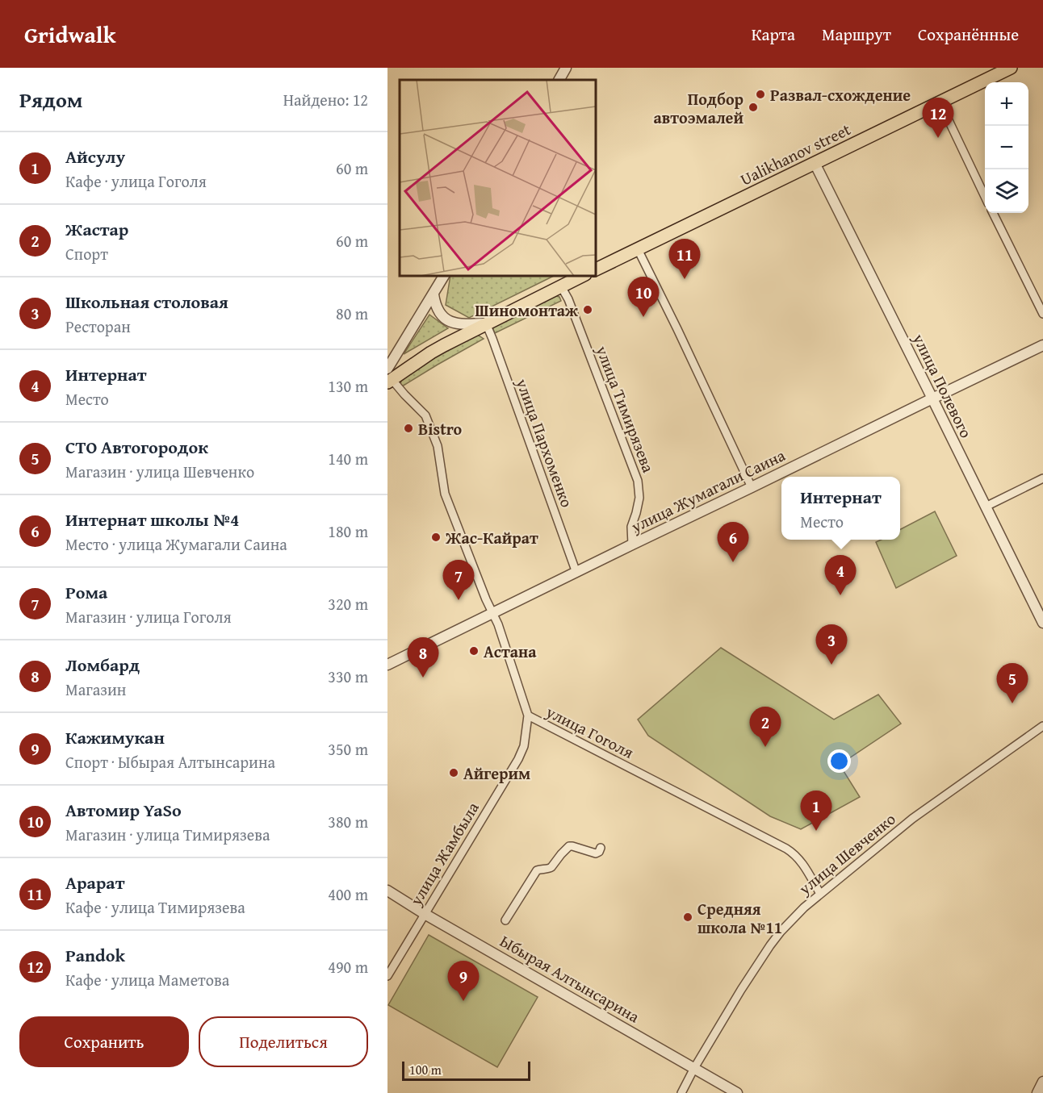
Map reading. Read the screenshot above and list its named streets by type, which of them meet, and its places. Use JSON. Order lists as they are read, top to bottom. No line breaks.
{"streets":{"highway":["Ualikhanov street"],"street":["улица Полевого","улица Тимирязева","улица Пархоменко","улица Жумагали Саина","улица Гоголя","улица Жамбыла","улица Шевченко","Ыбырая Алтынсарина"]},"crossings":[["Ualikhanov street","улица Полевого"],["улица Полевого","улица Жумагали Саина"],["улица Тимирязева","улица Жумагали Саина"],["улица Пархоменко","улица Жумагали Саина"],["улица Жумагали Саина","улица Гоголя"],["улица Гоголя","улица Жамбыла"],["улица Гоголя","улица Шевченко"],["улица Жамбыла","Ыбырая Алтынсарина"],["улица Шевченко","Ыбырая Алтынсарина"]],"places":["Развал-схождение","Подбор автоэмалей","Шиномонтаж","Bistro","Жас-Кайрат","Астана","Айгерим","Средняя школа №11"],"scale_bar":"100 m","page":{"header":"Gridwalk","nav":["Карта","Маршрут","Сохранённые"],"heading":["Рядом","Найдено: 12"],"map_buttons":["+","−"],"pins":["12","11","10","6","4","7","3","8","5","2","1","9"],"list":[{"mark":"1","name":"Айсулу","note":"Кафе · улица Гоголя","value":"60 m"},{"mark":"2","name":"Жастар","note":"Спорт","value":"60 m"},{"mark":"3","name":"Школьная столовая","note":"Ресторан","value":"80 m"},{"mark":"4","name":"Интернат","note":"Место","value":"130 m"},{"mark":"5","name":"СТО Автогородок","note":"Магазин · улица Шевченко","value":"140 m"},{"mark":"6","name":"Интернат школы №4","note":"Место · улица Жумагали Саина","value":"180 m"},{"mark":"7","name":"Рома","note":"Магазин · улица Гоголя","value":"320 m"},{"mark":"8","name":"Ломбард","note":"Магазин","value":"330 m"},{"mark":"9","name":"Кажимукан","note":"Спорт · Ыбырая Алтынсарина","value":"350 m"},{"mark":"10","name":"Автомир YaSo","note":"Магазин · улица Тимирязева","value":"380 m"},{"mark":"11","name":"Арарат","note":"Кафе · улица Тимирязева","value":"400 m"},{"mark":"12","name":"Pandok","note":"Кафе · улица Маметова","value":"490 m"}],"popup":["Интернат","Место"],"buttons":["Сохранить","Поделиться"],"scale":"100 m"}}
